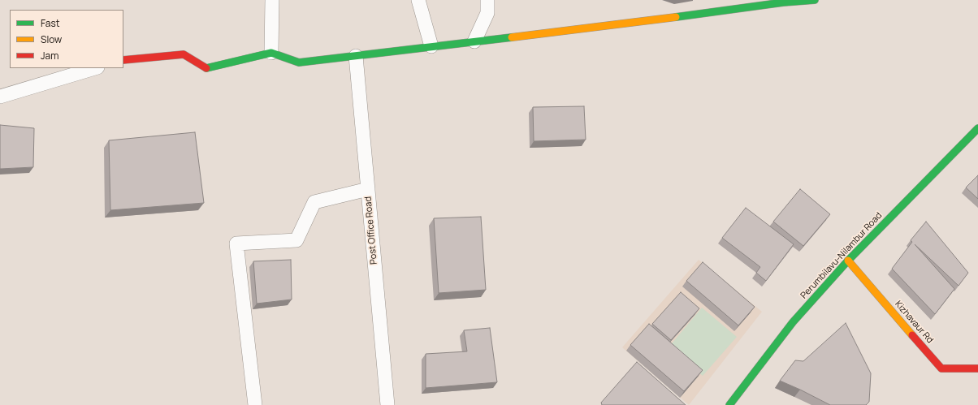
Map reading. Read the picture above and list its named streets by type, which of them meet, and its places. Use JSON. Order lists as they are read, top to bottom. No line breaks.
{"streets":{"street":["Post Office Road","Perumbilavu-Nilambur Road","Kizhavaur Rd"]},"crossings":[["Perumbilavu-Nilambur Road","Kizhavaur Rd"]],"legend":["Fast","Slow","Jam"]}
